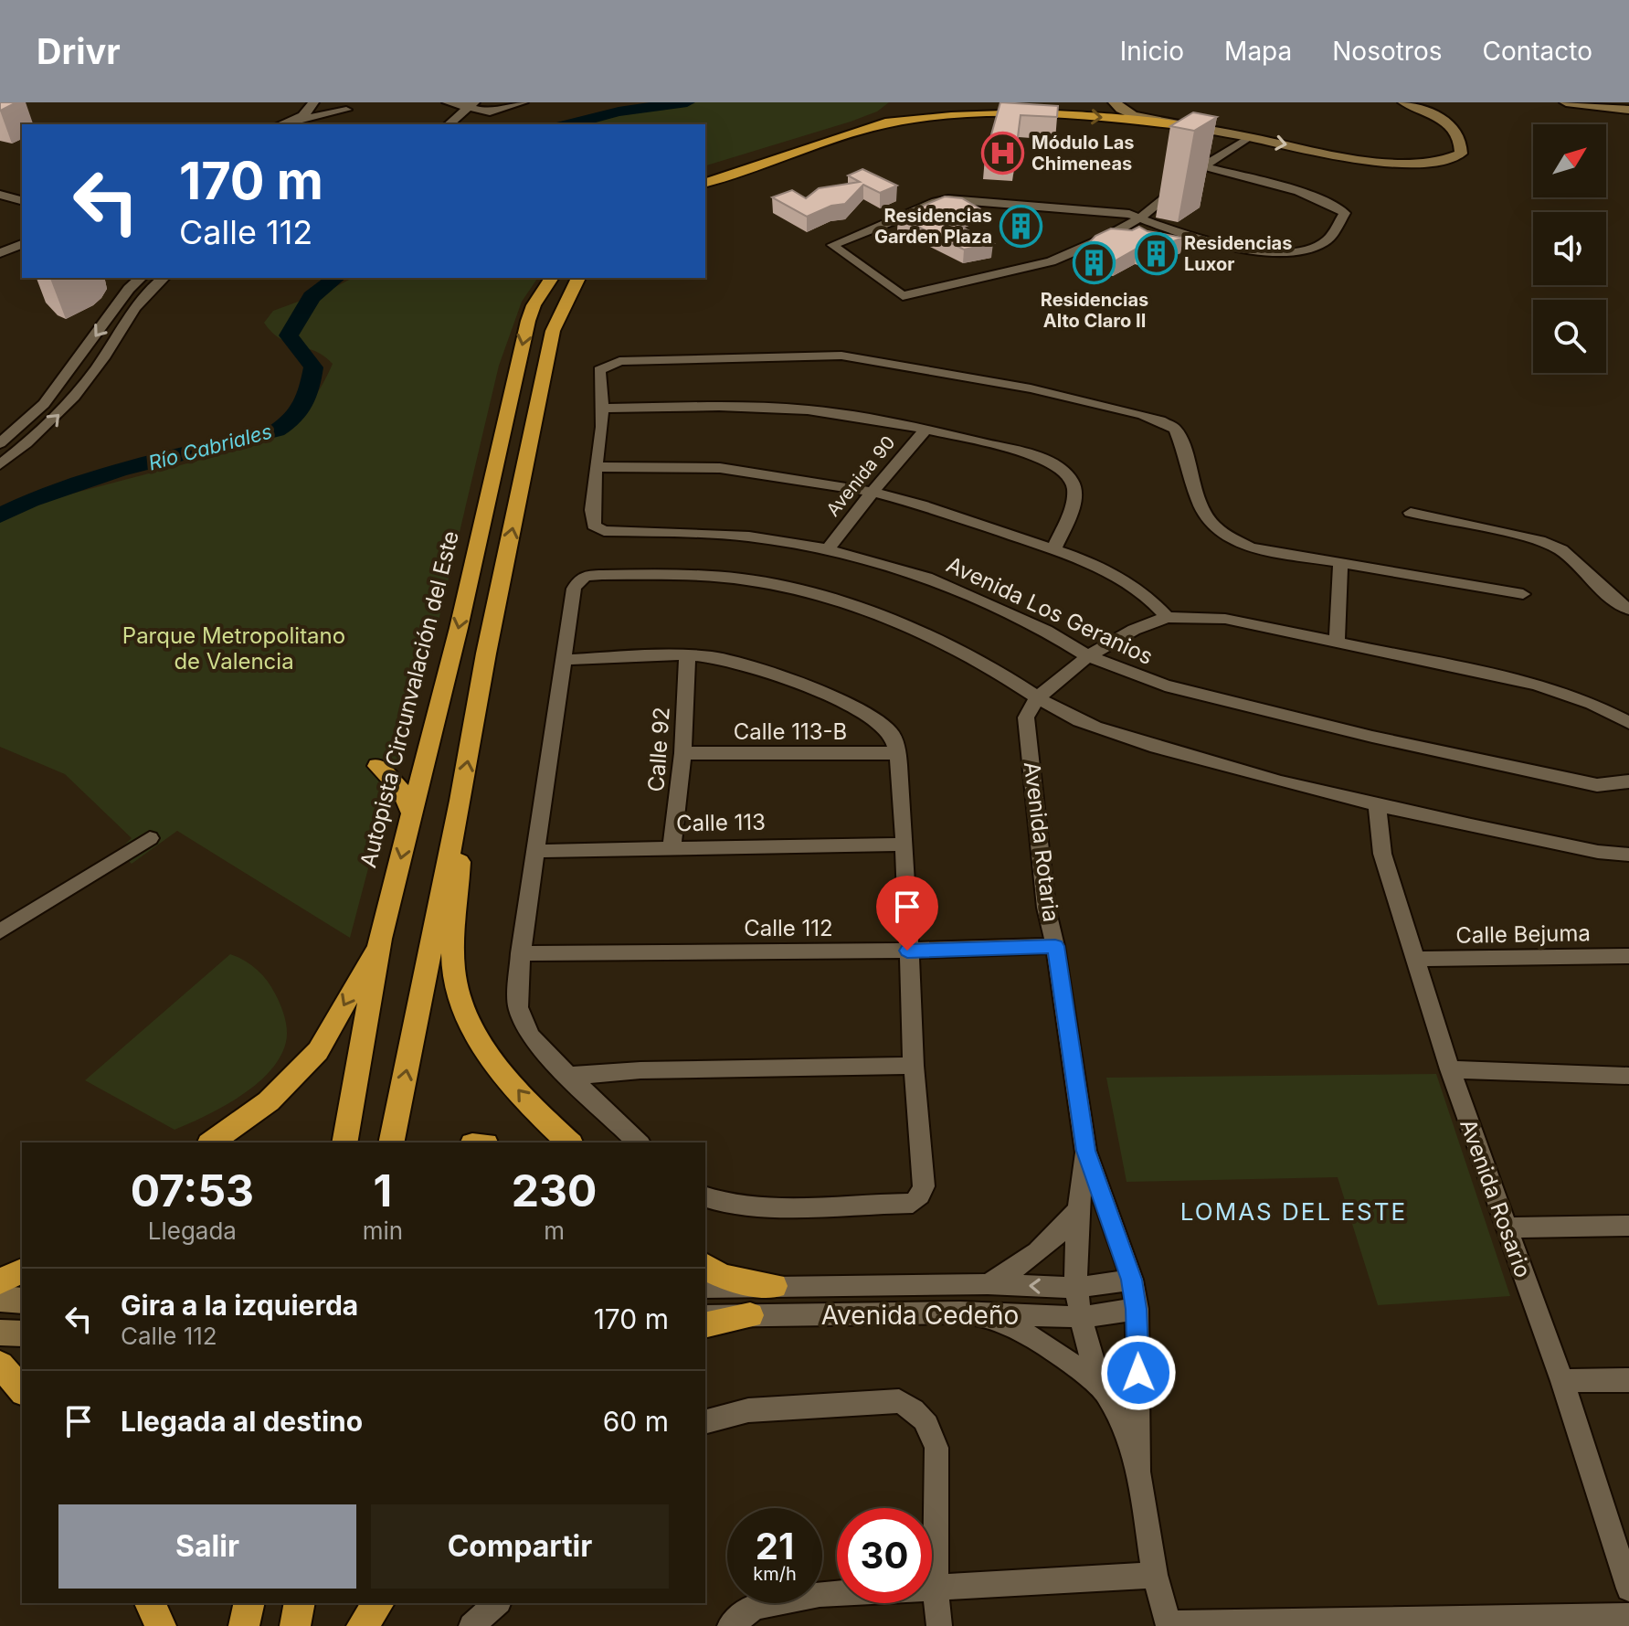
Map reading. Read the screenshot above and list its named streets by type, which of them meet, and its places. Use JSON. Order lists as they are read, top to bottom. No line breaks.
{"streets":{"highway":["Autopista Circunvalación del Este"],"street":["Avenida 90","Avenida Los Geranios","Calle 113-B","Calle 92","Calle 113","Avenida Rotaria","Calle 112","Calle Bejuma","Avenida Rosario","Avenida Cedeño"]},"crossings":[["Avenida 90","Avenida Los Geranios"],["Calle 113-B","Calle 92"],["Calle 92","Calle 113"],["Avenida Rotaria","Calle 112"],["Avenida Rotaria","Avenida Cedeño"],["Calle Bejuma","Avenida Rosario"]],"districts":["LOMAS DEL ESTE"],"water":["Río Cabriales"],"parks":["Parque Metropolitano de Valencia"],"places":{"hospital":["Módulo Las Chimeneas"],"building":["Residencias Garden Plaza","Residencias Luxor","Residencias Alto Claro II"]},"north":"top right","page":{"header":"Drivr","nav":["Inicio","Mapa","Nosotros","Contacto"],"turn":["170 m","Calle 112"],"eta":["07:53","Llegada","1","min","230","m"],"list":[{"name":"Gira a la izquierda","note":"Calle 112","value":"170 m"},{"name":"Llegada al destino","value":"60 m"}],"buttons":["Salir","Compartir"],"speed":"21 km/h","limit":"30"}}
